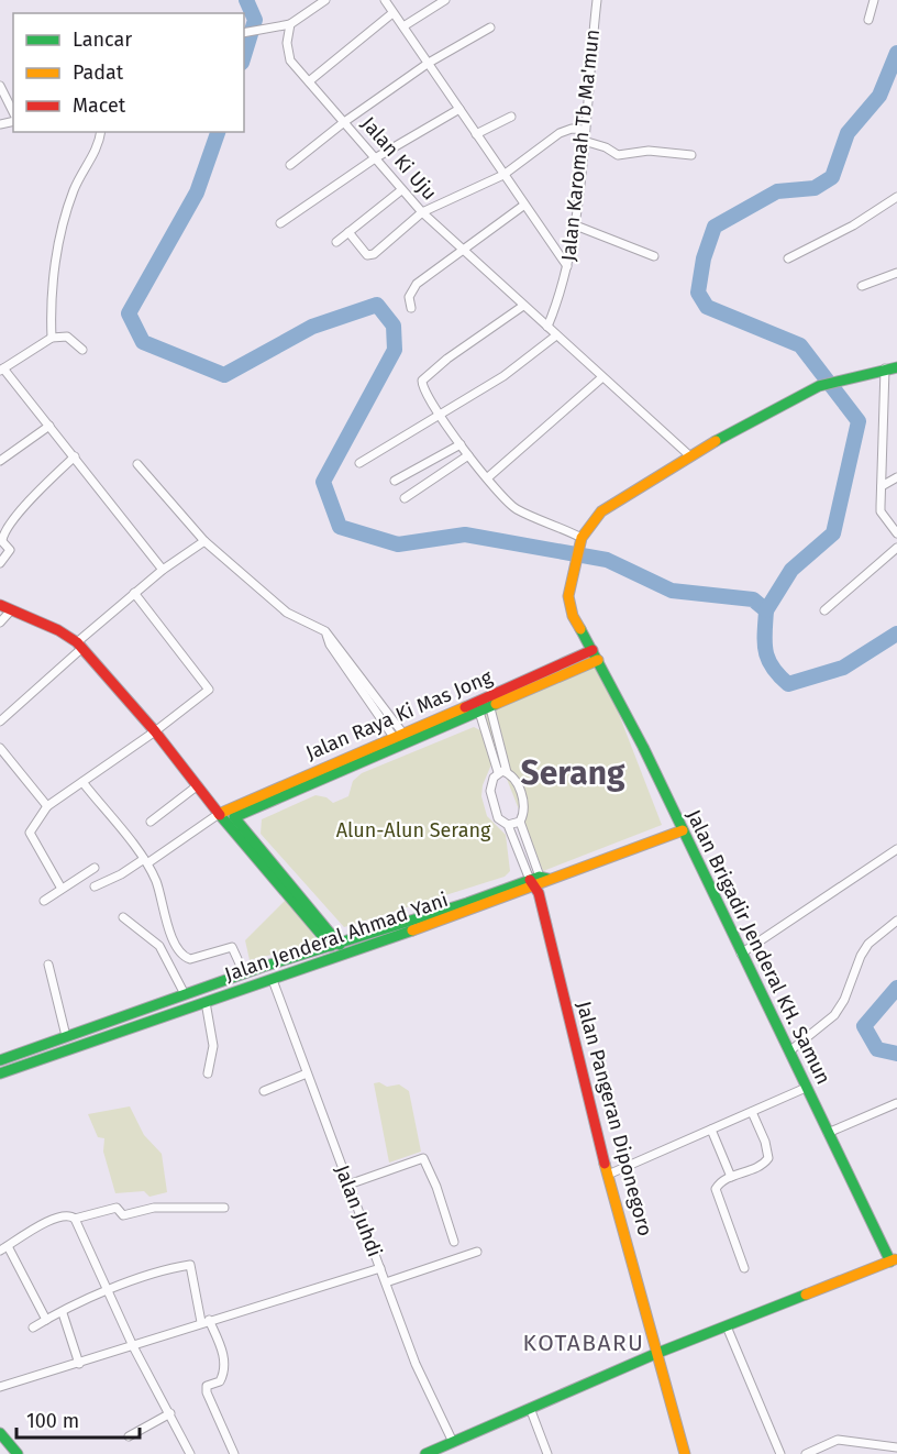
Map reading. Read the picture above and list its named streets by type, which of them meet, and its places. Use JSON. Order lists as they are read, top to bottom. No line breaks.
{"streets":{"main road":["Jalan Raya Ki Mas Jong","Jalan Jenderal Ahmad Yani","Jalan Brigadir Jenderal KH. Samun","Jalan Pangeran Diponegoro"],"street":["Jalan Karomah Tb Ma'mun","Jalan Ki Uju","Jalan Juhdi"]},"crossings":[["Jalan Karomah Tb Ma'mun","Jalan Ki Uju"],["Jalan Raya Ki Mas Jong","Jalan Brigadir Jenderal KH. Samun"],["Jalan Jenderal Ahmad Yani","Jalan Brigadir Jenderal KH. Samun"],["Jalan Jenderal Ahmad Yani","Jalan Pangeran Diponegoro"],["Jalan Jenderal Ahmad Yani","Jalan Juhdi"]],"districts":["Serang","KOTABARU"],"parks":["Alun-Alun Serang"],"legend":["Lancar","Padat","Macet"],"scale_bar":"100 m"}
